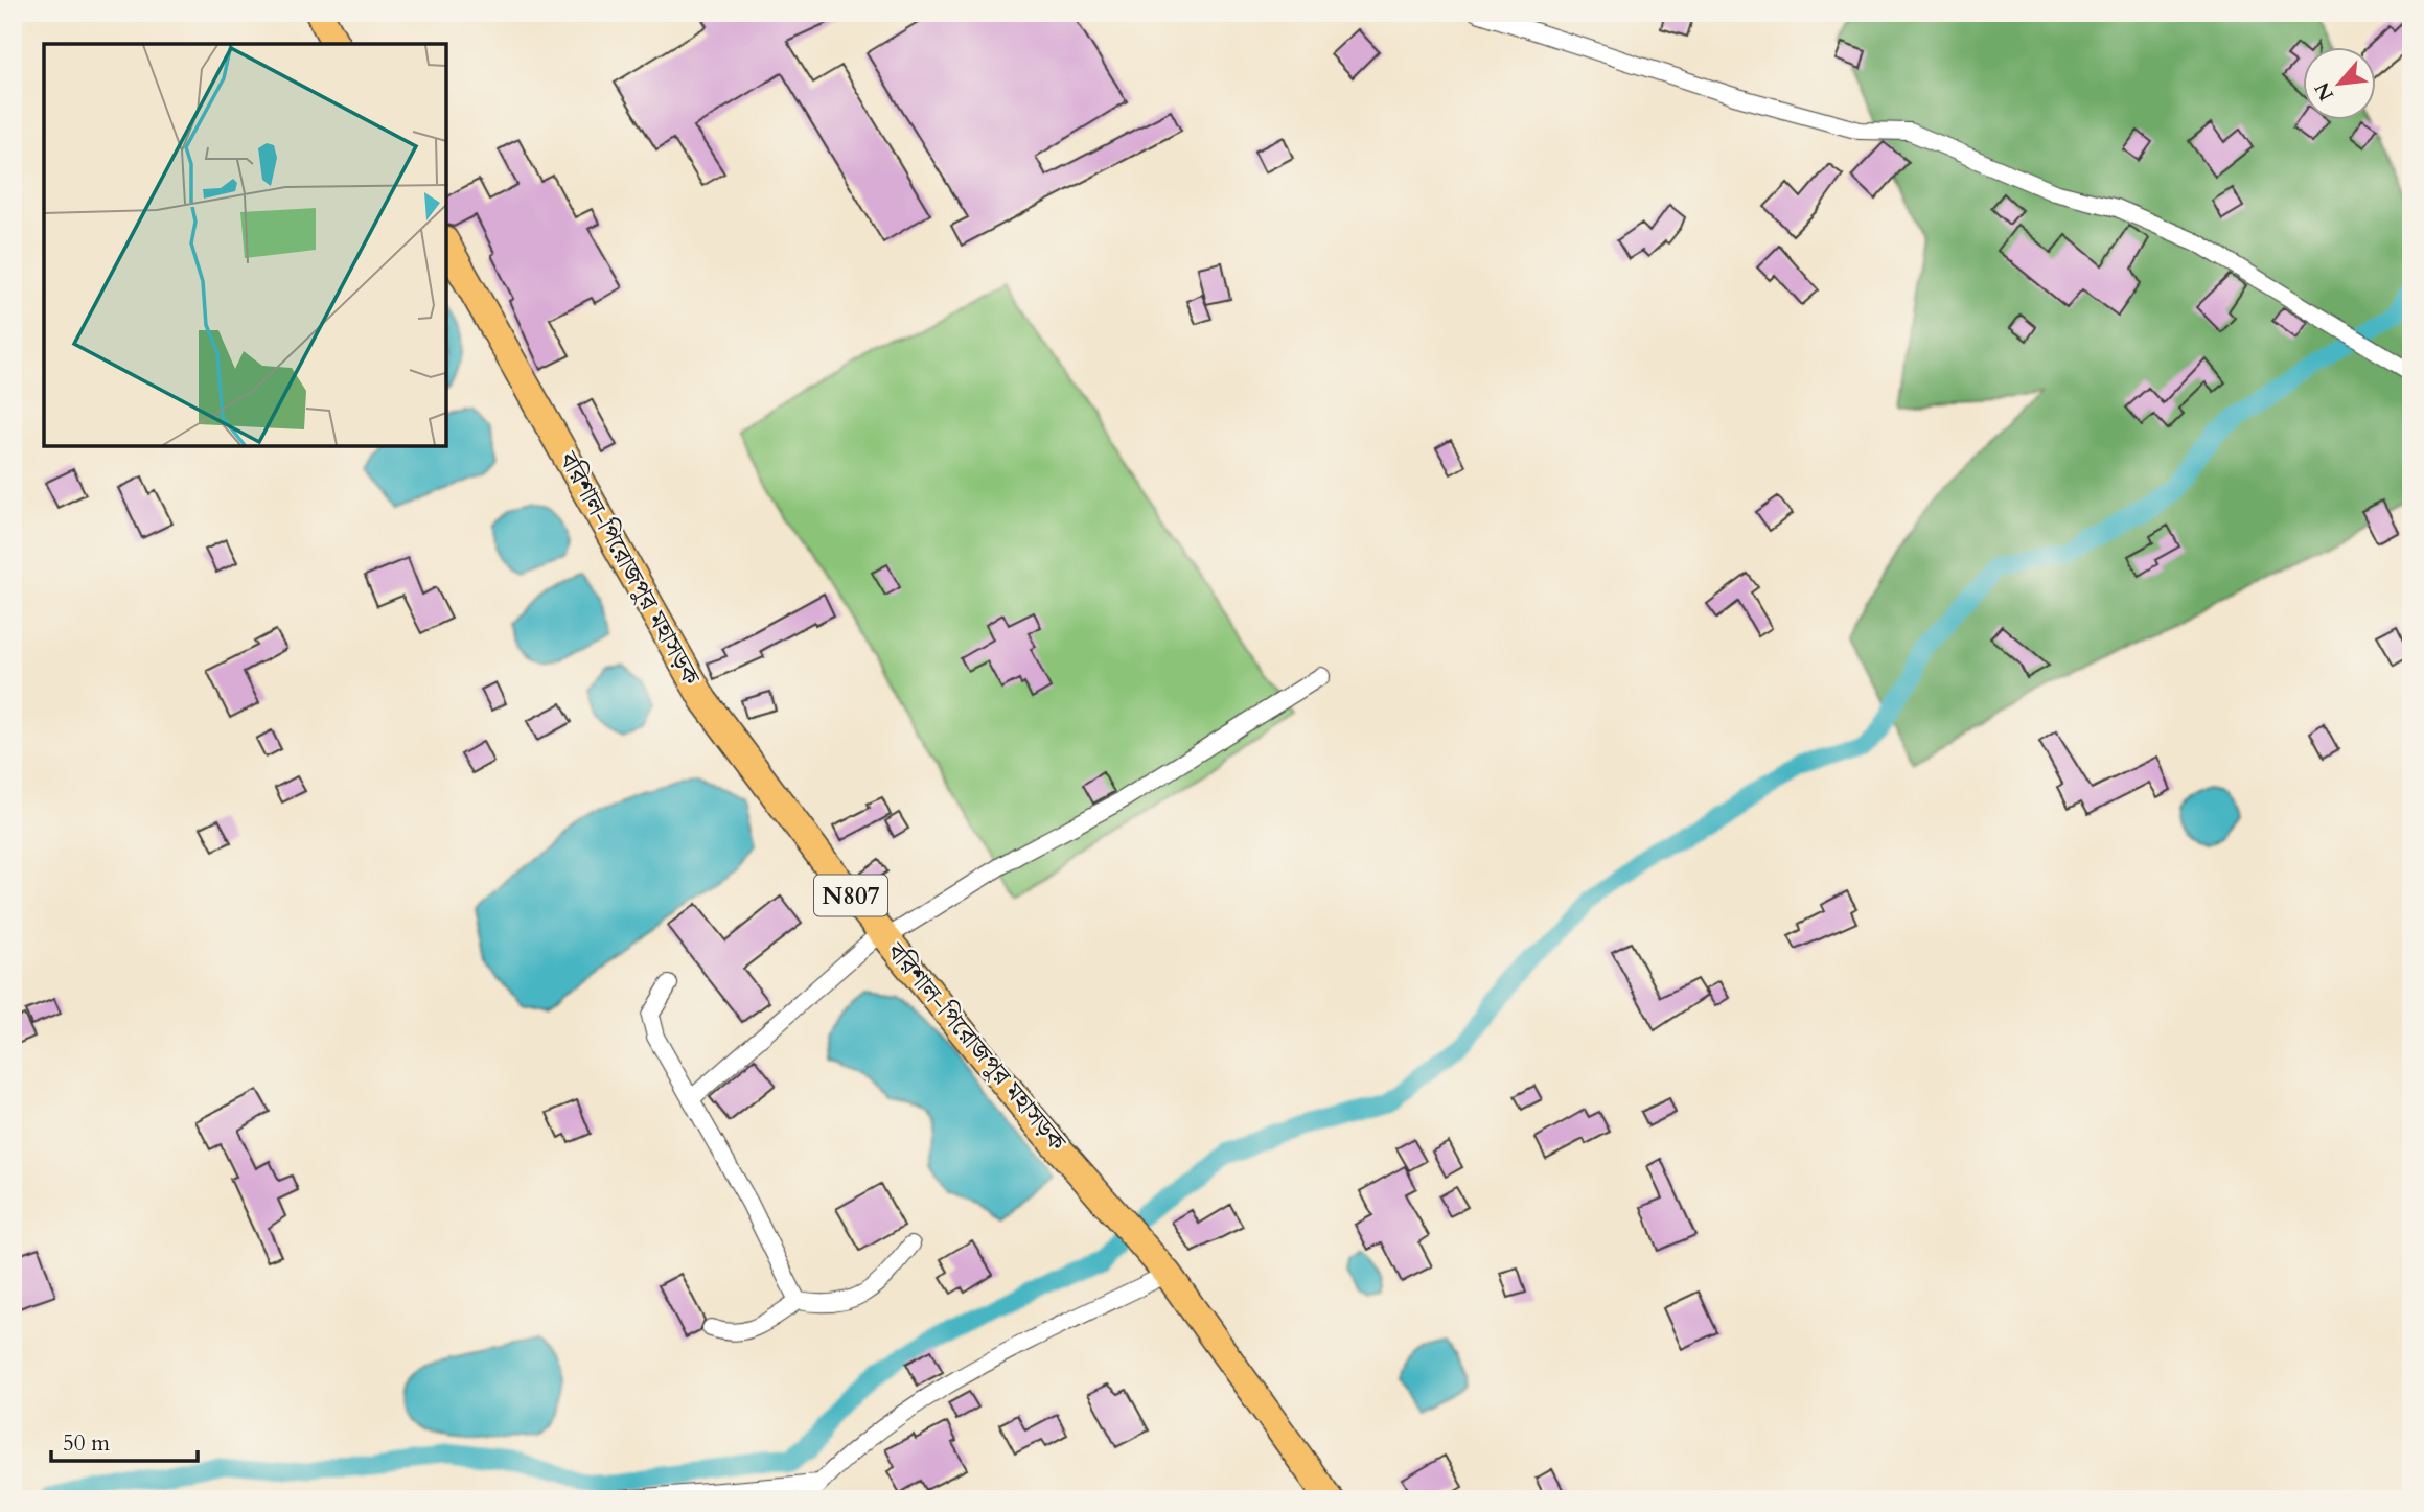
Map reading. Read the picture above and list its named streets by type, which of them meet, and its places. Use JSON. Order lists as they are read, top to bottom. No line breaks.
{"streets":{"highway":["বরিশাল-পিরোজপুর মহাসড়ক","N807"]},"scale_bar":"50 m","north":"bottom left"}
